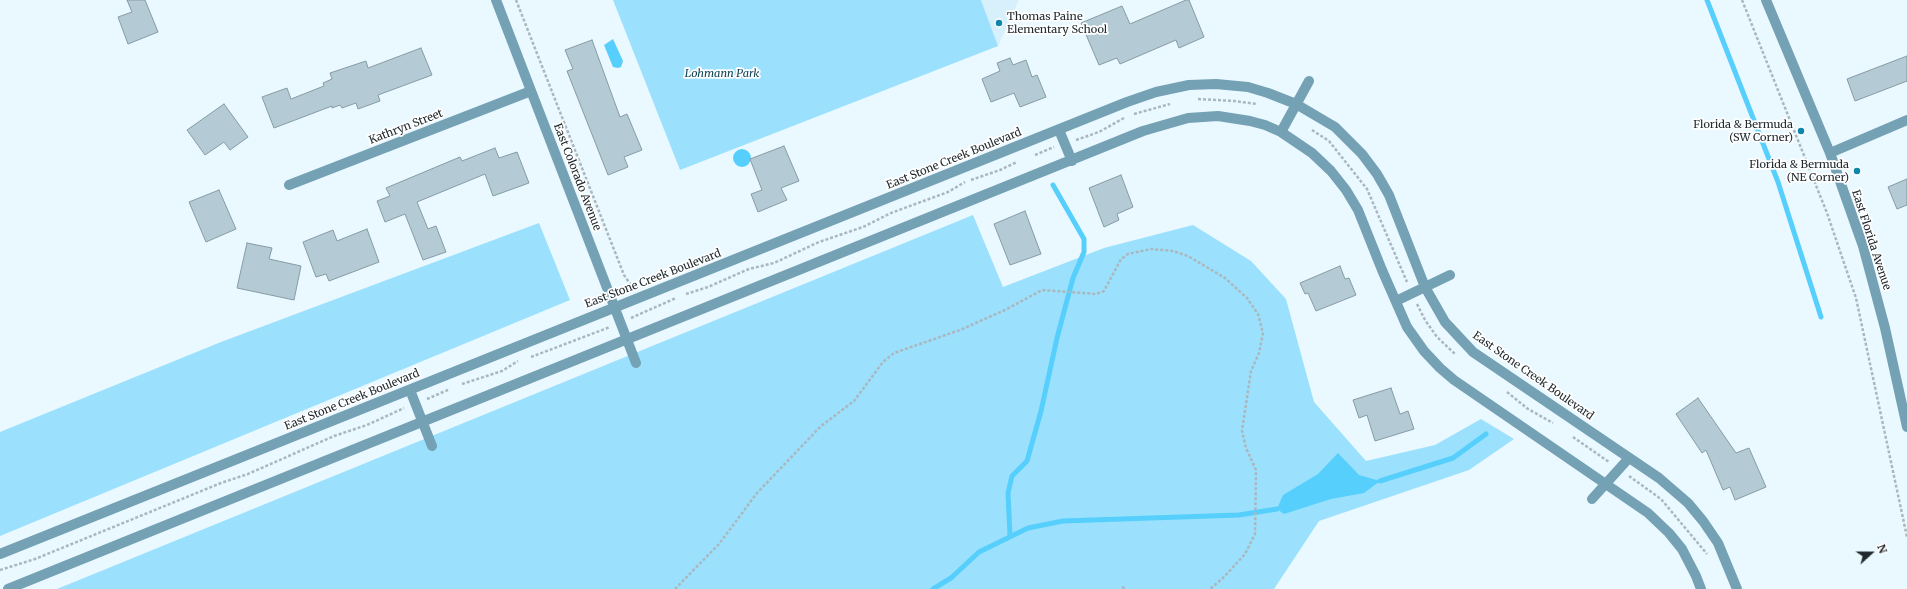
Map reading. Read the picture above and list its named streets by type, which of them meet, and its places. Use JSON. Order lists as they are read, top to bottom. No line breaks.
{"streets":{"street":["Kathryn Street","East Stone Creek Boulevard","East Colorado Avenue","East Florida Avenue"]},"crossings":[["Kathryn Street","East Colorado Avenue"],["East Stone Creek Boulevard","East Colorado Avenue"]],"parks":["Lohmann Park"],"places":["Thomas Paine Elementary School","Florida & Bermuda (SW Corner)","Florida & Bermuda (NE Corner)"],"north":"right"}
